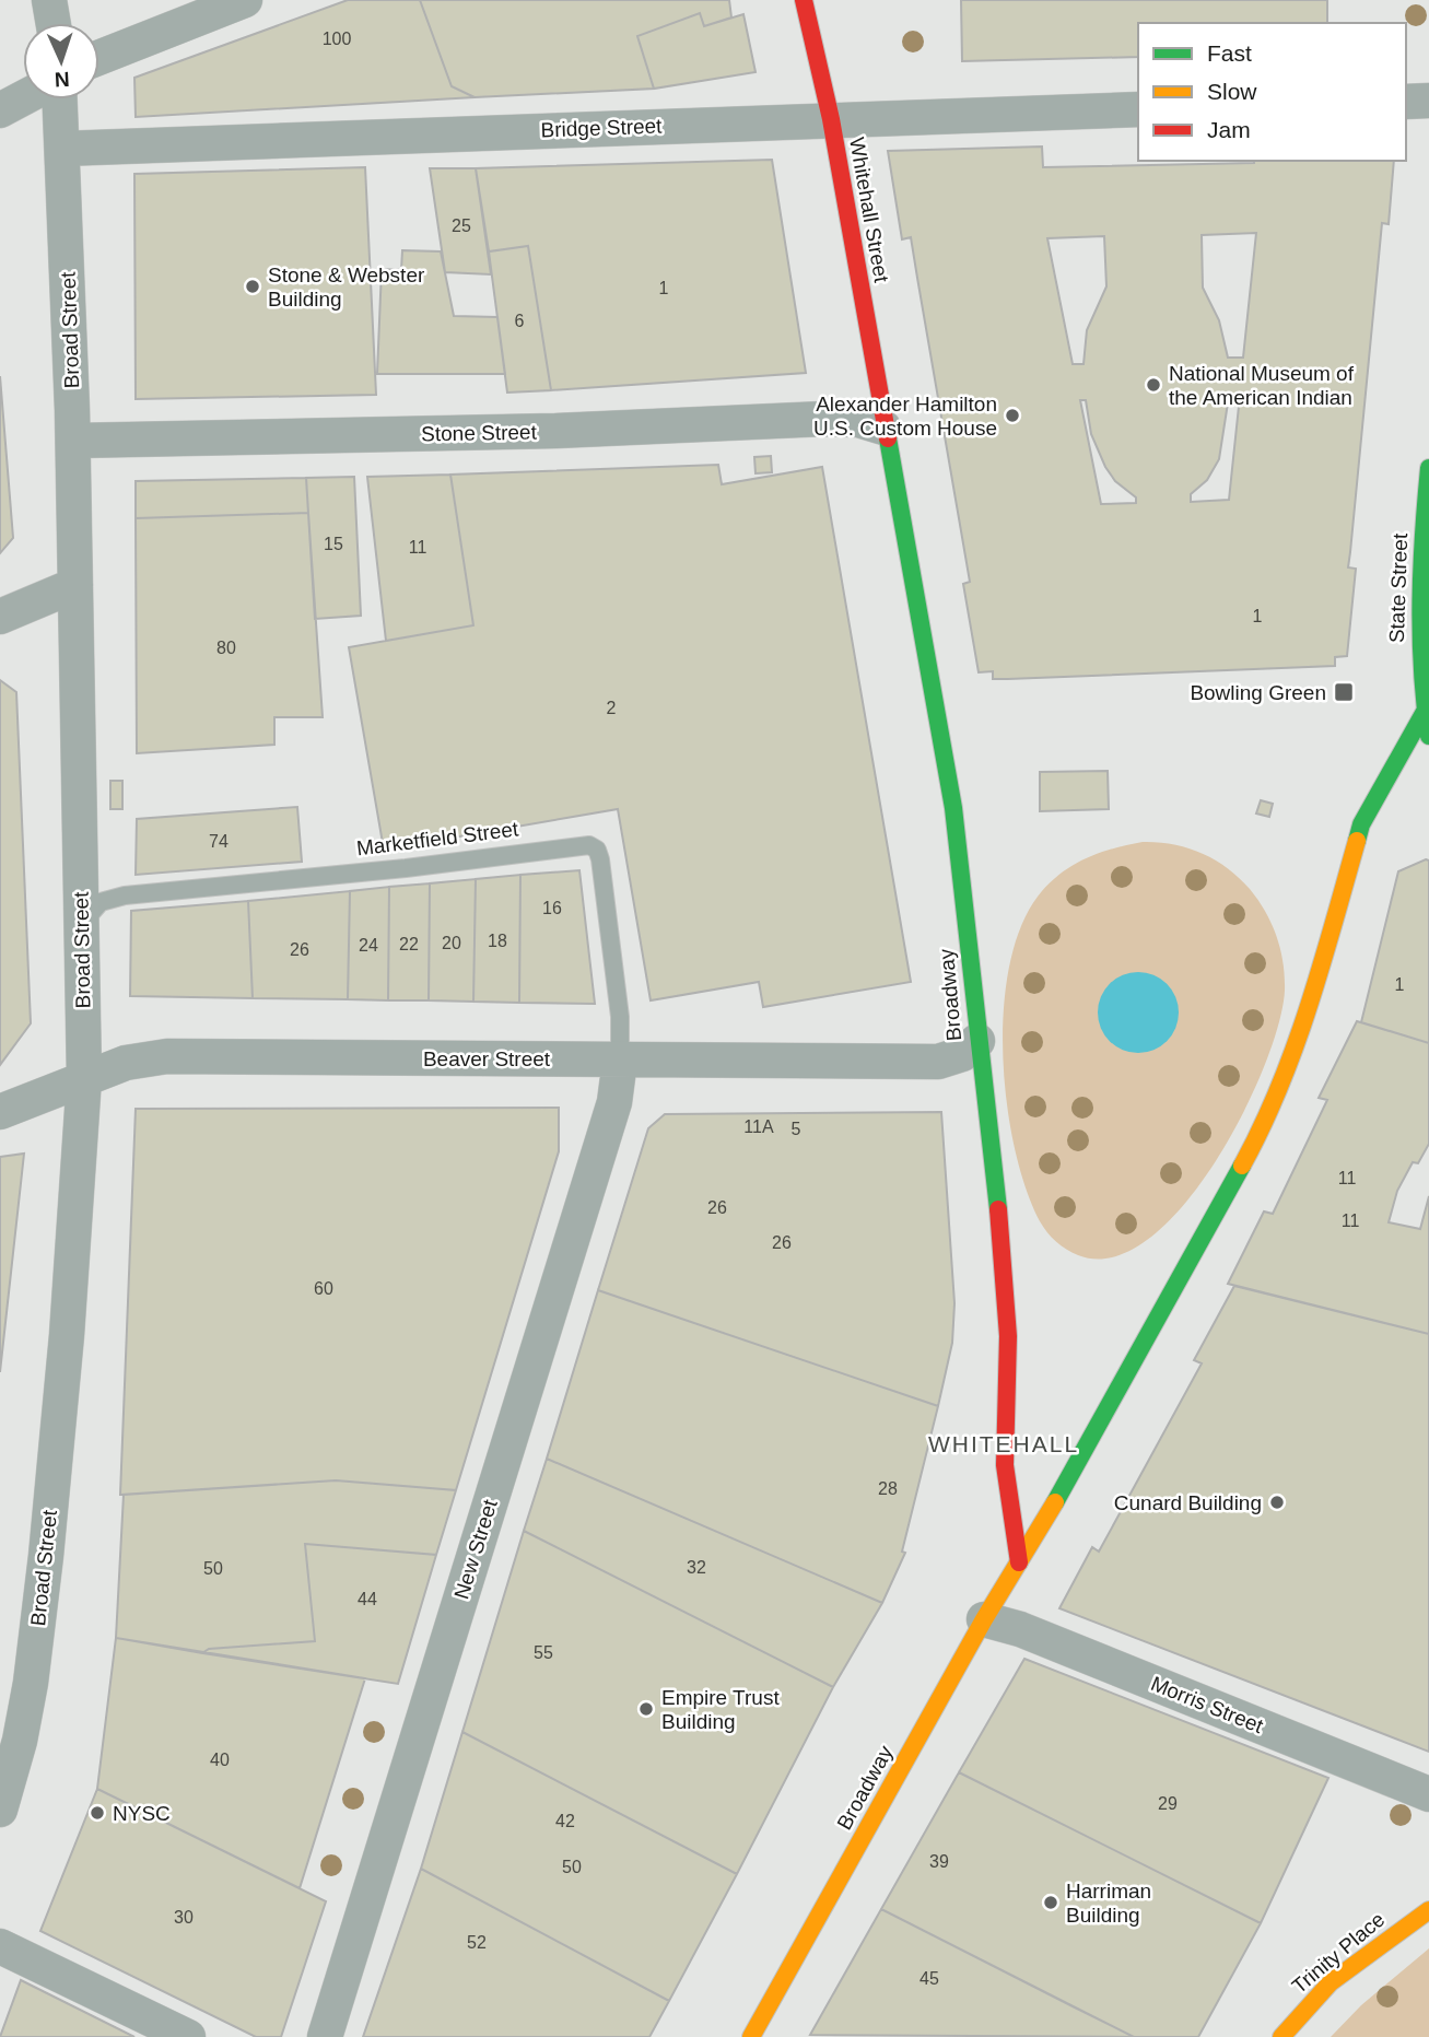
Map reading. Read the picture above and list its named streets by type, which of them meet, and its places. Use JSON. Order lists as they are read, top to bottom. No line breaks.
{"streets":{"main road":["Whitehall Street","State Street","Broadway","Trinity Place"],"street":["Bridge Street","Broad Street","Stone Street","Beaver Street","New Street","Morris Street"],"lane":["Marketfield Street"]},"crossings":[["Bridge Street","Whitehall Street"],["Bridge Street","Broad Street"],["Whitehall Street","Stone Street"],["Whitehall Street","Broadway"],["Broad Street","Stone Street"],["Broad Street","Marketfield Street"],["Broad Street","Beaver Street"],["Stone Street","Broadway"],["State Street","Broadway"],["Marketfield Street","Beaver Street"],["Marketfield Street","New Street"],["Broadway","Beaver Street"],["Broadway","Morris Street"],["Beaver Street","New Street"]],"districts":["WHITEHALL"],"places":{"other":["Stone & Webster Building","National Museum of the American Indian","Alexander Hamilton U.S. Custom House","Cunard Building","Empire Trust Building","NYSC","Harriman Building"],"transit":["Bowling Green"]},"house_numbers":["100","25","1","6","15","11","1","80","2","74","16","18","20","22","24","26","1","11A","5","11","26","11","26","60","28","32","50","44","55","40","29","42","39","50","30","52","45"],"legend":["Fast","Slow","Jam"],"north":"bottom"}
